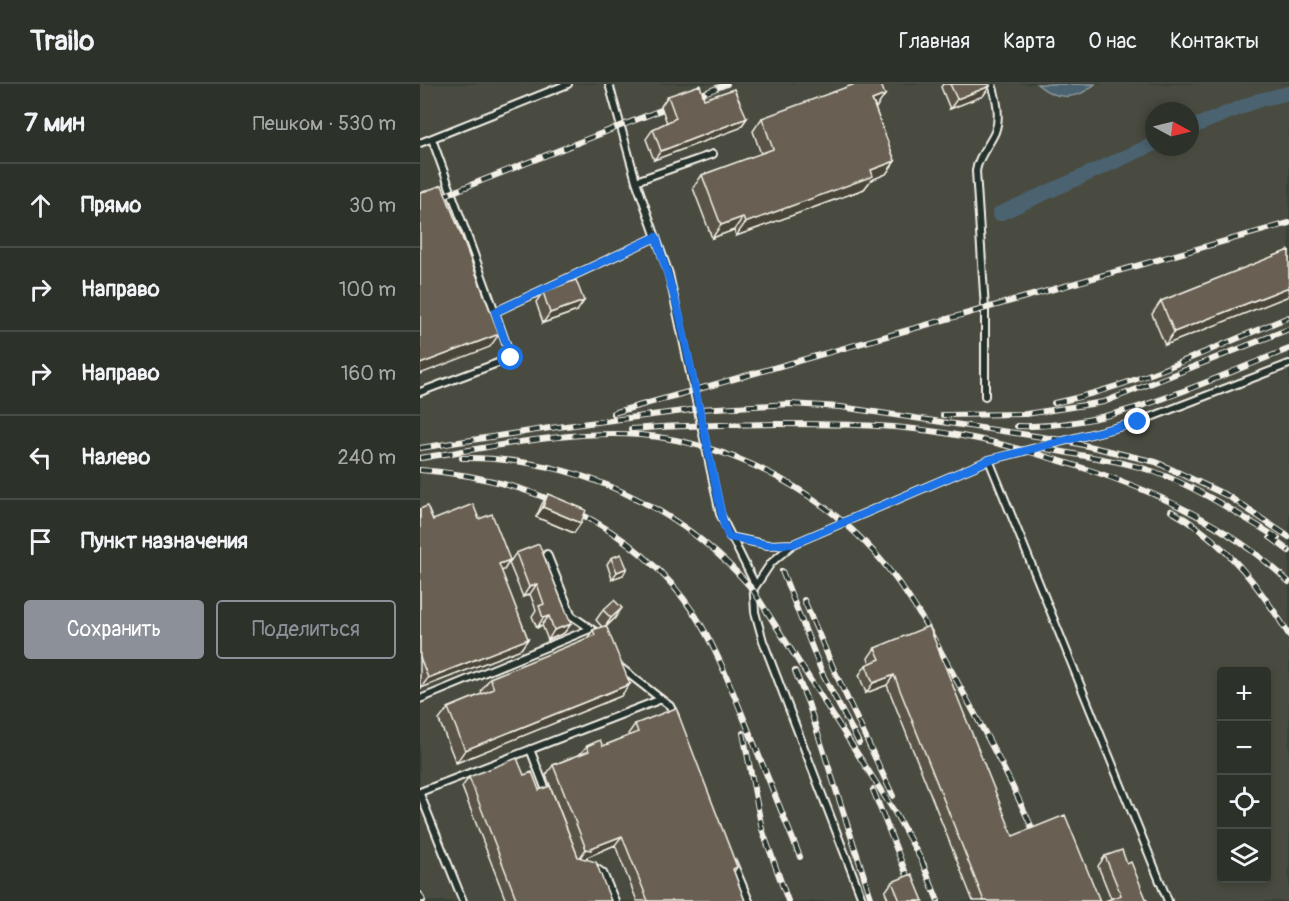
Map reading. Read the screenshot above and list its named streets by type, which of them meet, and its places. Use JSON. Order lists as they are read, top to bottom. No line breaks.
{"north":"right","page":{"header":"Trailo","nav":["Главная","Карта","О нас","Контакты"],"heading":["7 мин","Пешком · 530 m"],"list":[["Прямо","30 m"],["Направо","100 m"],["Направо","160 m"],["Налево","240 m"],"Пункт назначения"],"buttons":["Сохранить","Поделиться"],"map_buttons":["+","−"]}}
